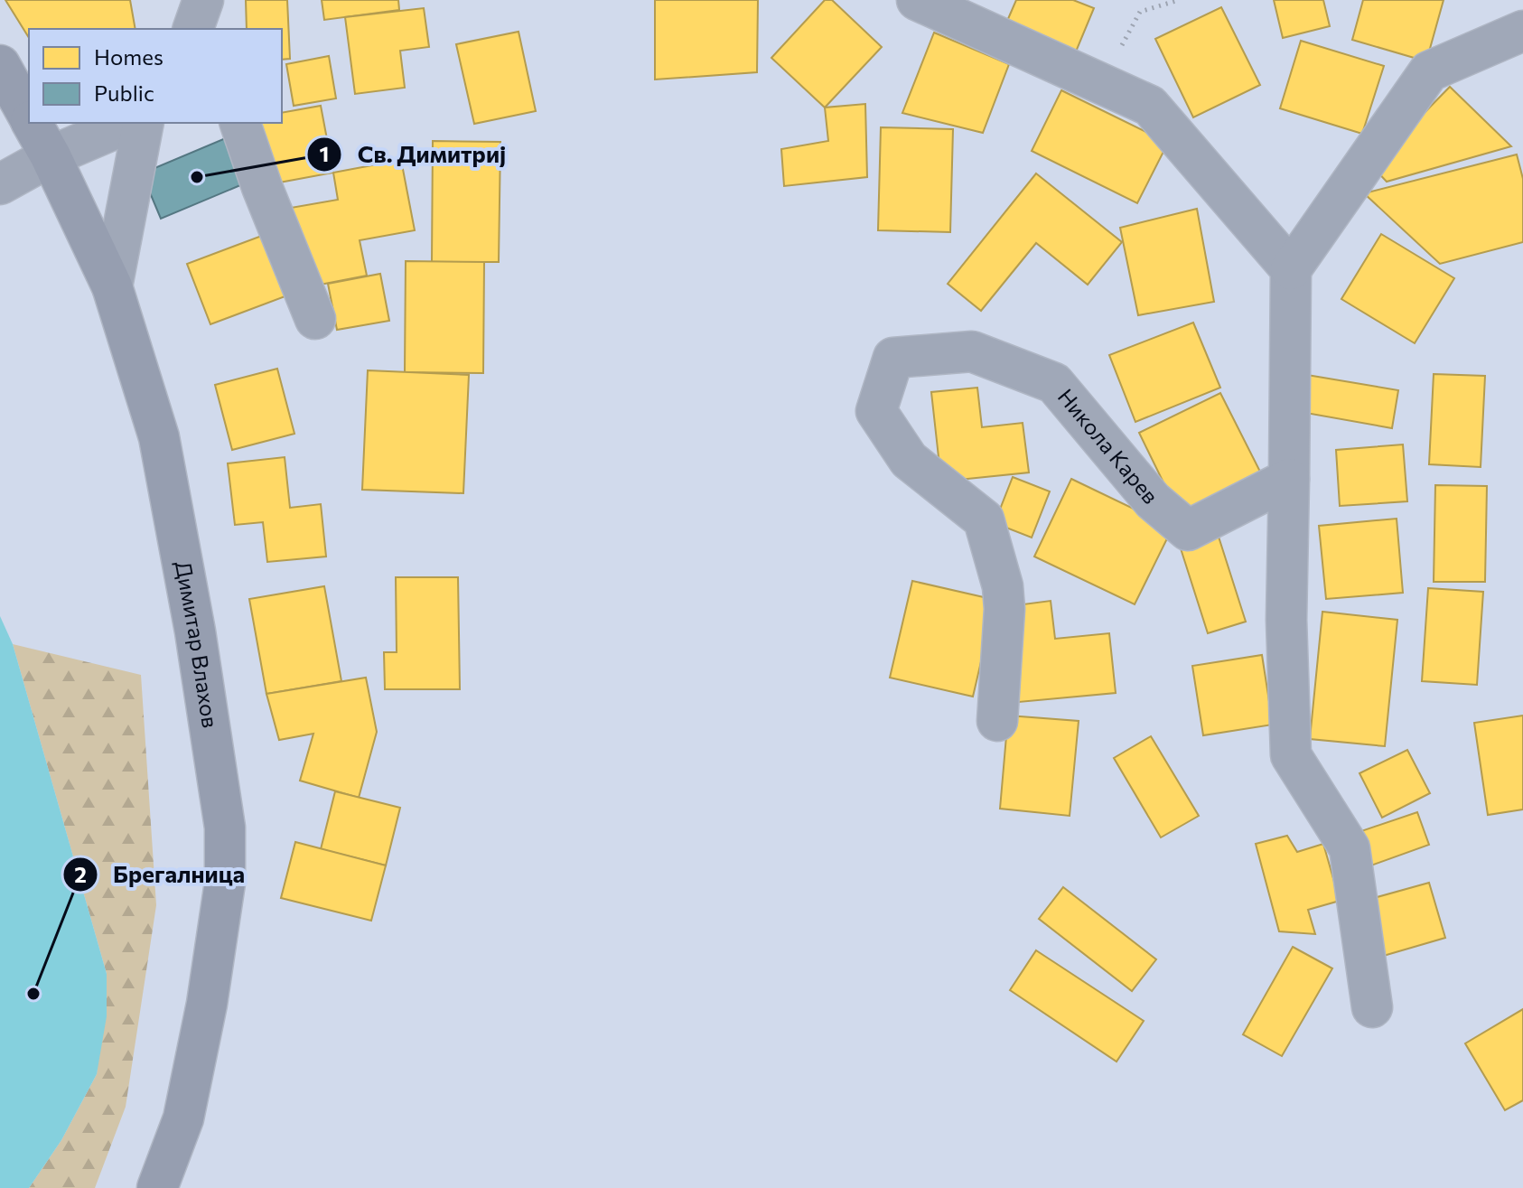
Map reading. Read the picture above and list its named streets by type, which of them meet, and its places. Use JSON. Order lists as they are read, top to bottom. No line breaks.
{"streets":{"main road":["Димитар Влахов"],"street":["Никола Карев"]},"places":["Св. Димитриј","Брегалница"],"legend":["Homes","Public"]}
